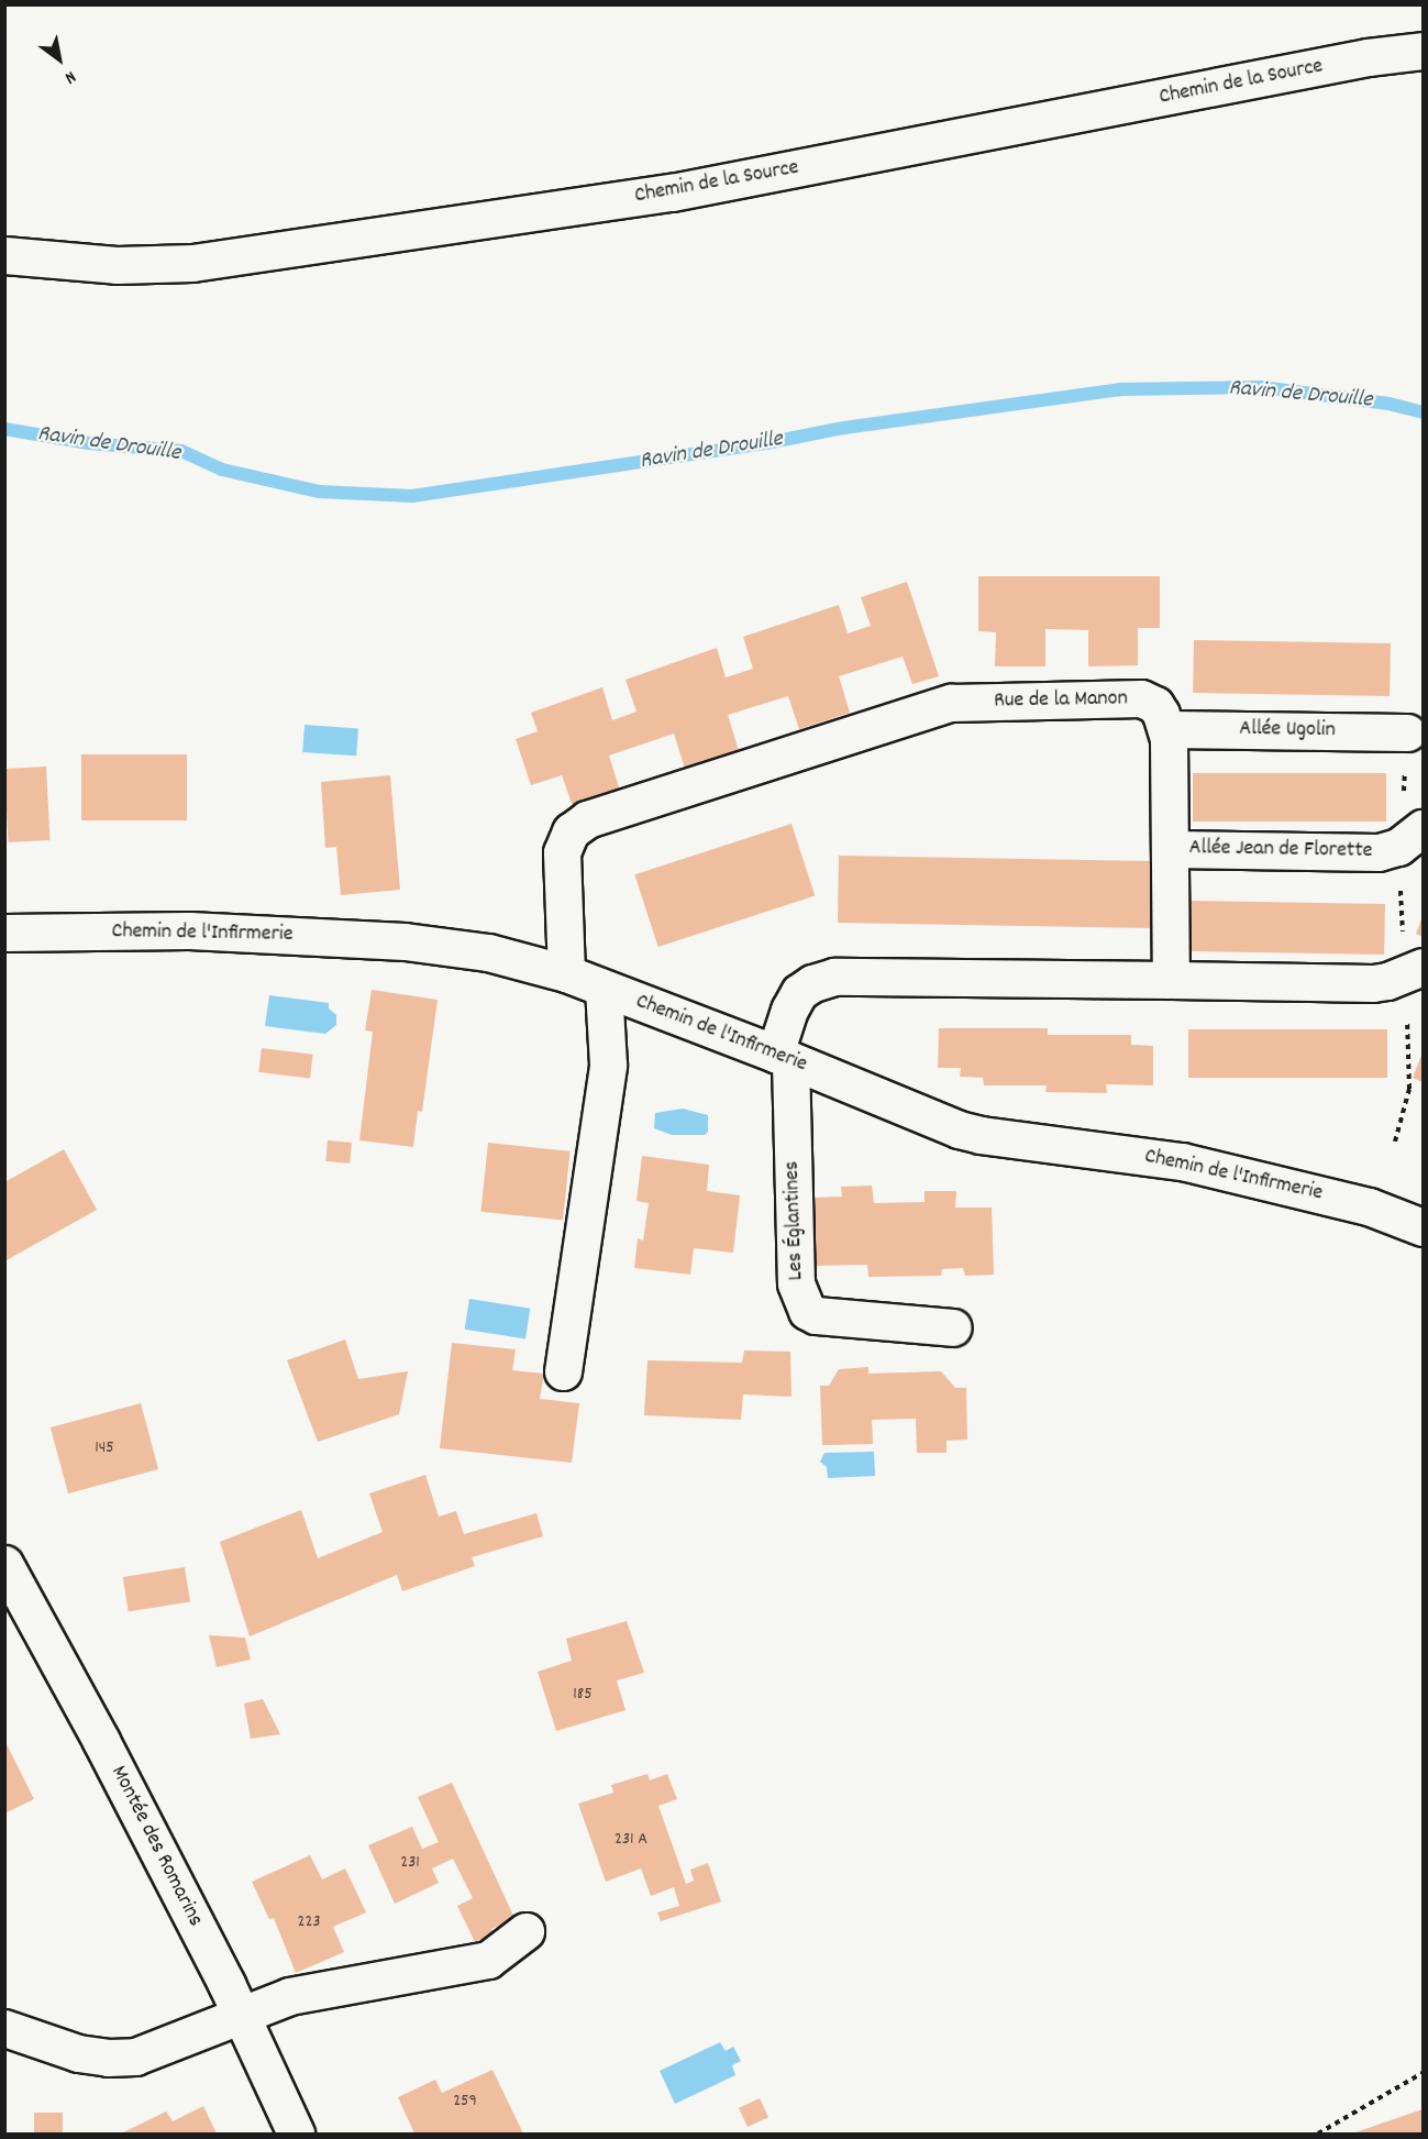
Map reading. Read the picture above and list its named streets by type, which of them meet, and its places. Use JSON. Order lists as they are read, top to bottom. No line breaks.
{"streets":{"street":["Chemin de la Source","Rue de la Manon","Allée Ugolin","Allée Jean de Florette","Chemin de l'Infirmerie","Les Églantines","Montée des Romarins"]},"crossings":[["Rue de la Manon","Allée Ugolin"],["Rue de la Manon","Chemin de l'Infirmerie"],["Chemin de l'Infirmerie","Les Églantines"]],"water":["Ravin de Drouille"],"house_numbers":["145","185","231 A","231","223","259"],"north":"bottom right"}
